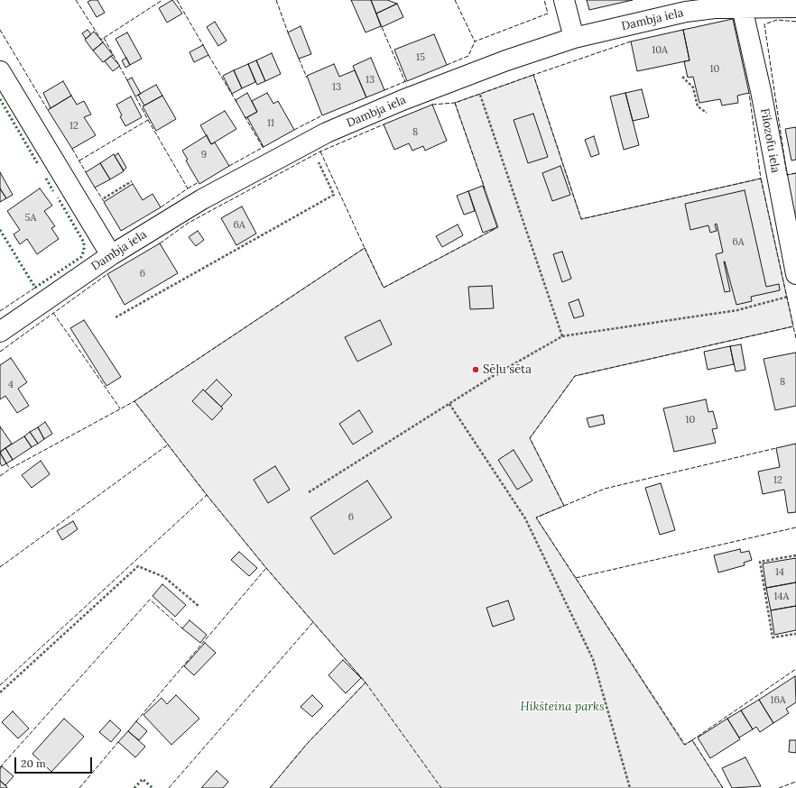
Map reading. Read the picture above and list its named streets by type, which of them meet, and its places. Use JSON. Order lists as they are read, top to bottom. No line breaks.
{"streets":{"street":["Dambja iela","Filozofu iela"]},"crossings":[["Dambja iela","Filozofu iela"]],"parks":["Hikšteina parks"],"places":["Sēļu sēta"],"house_numbers":["10A","15","10","13","13","11","12","8","9","5A","6A","6A","6","8","4","10","12","6","14","14A","16A"],"scale_bar":"20 m"}
